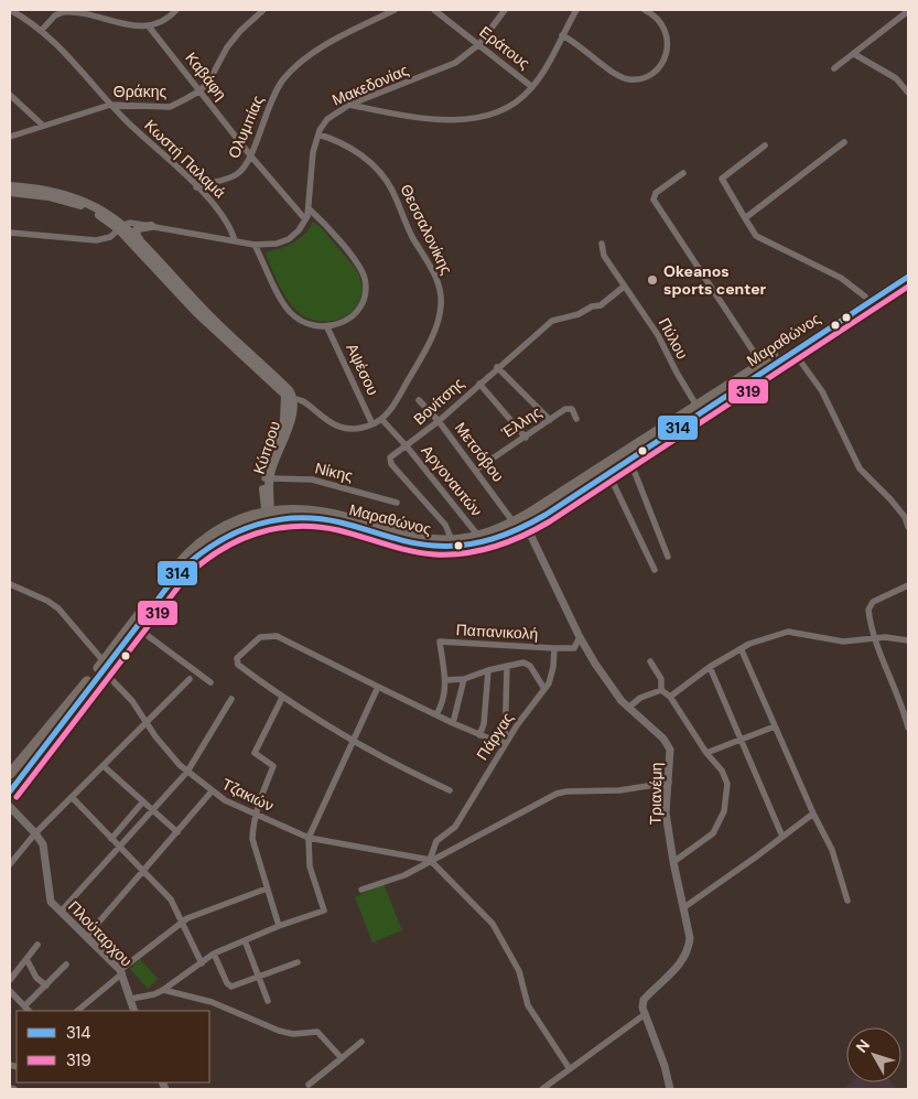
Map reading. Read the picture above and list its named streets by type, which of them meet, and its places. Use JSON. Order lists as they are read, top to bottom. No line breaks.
{"streets":{"main road":["Μαραθώνος","Κύπρου"],"street":["Εράτους","Καβάφη","Μακεδονίας","Θράκης","Ολυμπίας","Κωστή Παλαμά","Θεσσαλονίκης","Πύλου","Αψέσου","Βονίτσης","Έλλης","Μετσόβου","Νίκης","Αργοναυτών","Παπανικολή","Πάργας","Τριανέμη","Τζακιών","Πλούταρχου"]},"crossings":[["Εράτους","Μακεδονίας"],["Καβάφη","Μακεδονίας"],["Καβάφη","Θράκης"],["Καβάφη","Ολυμπίας"],["Μακεδονίας","Κωστή Παλαμά"],["Μακεδονίας","Θεσσαλονίκης"],["Θράκης","Κωστή Παλαμά"],["Ολυμπίας","Κωστή Παλαμά"],["Θεσσαλονίκης","Αψέσου"],["Θεσσαλονίκης","Κύπρου"],["Θεσσαλονίκης","Αργοναυτών"],["Πύλου","Μαραθώνος"],["Πύλου","Βονίτσης"],["Μαραθώνος","Βονίτσης"],["Μαραθώνος","Κύπρου"],["Μαραθώνος","Μετσόβου"],["Μαραθώνος","Αργοναυτών"],["Μαραθώνος","Τριανέμη"],["Μαραθώνος","Τζακιών"],["Βονίτσης","Μετσόβου"],["Βονίτσης","Αργοναυτών"],["Έλλης","Μετσόβου"],["Κύπρου","Νίκης"],["Μετσόβου","Τριανέμη"],["Παπανικολή","Πάργας"],["Πάργας","Τζακιών"]],"places":["Okeanos sports center"],"lines":["transit line 314","transit line 319"],"legend":["314","319"],"north":"top left"}
